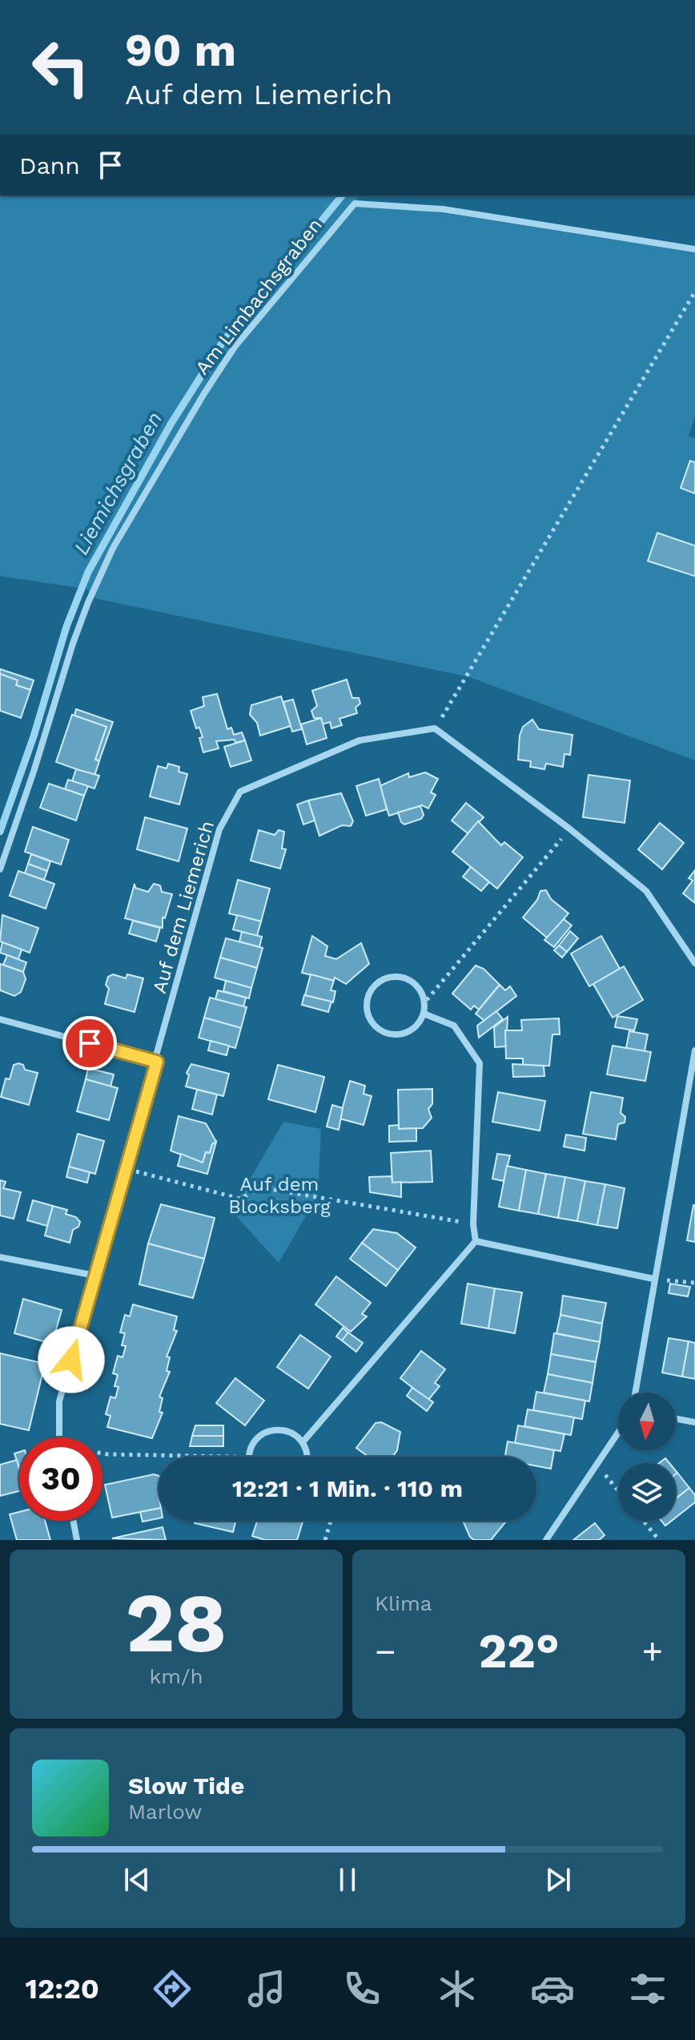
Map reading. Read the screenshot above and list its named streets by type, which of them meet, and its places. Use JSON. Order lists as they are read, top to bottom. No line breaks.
{"streets":{"street":["Am Limbachsgraben","Auf dem Liemerich"]},"water":["Liemichsgraben"],"parks":["Auf dem Blocksberg"],"north":"bottom","page":{"turn":["90 m","Auf dem Liemerich"],"then":"Dann","limit":"30","trip":"12:21 · 1 Min. · 110 m","tile":[["28","km/h"],"Klima"],"heat":["−","22°","+"],"song":["Slow Tide","Marlow"],"tabs":"12:20"}}
